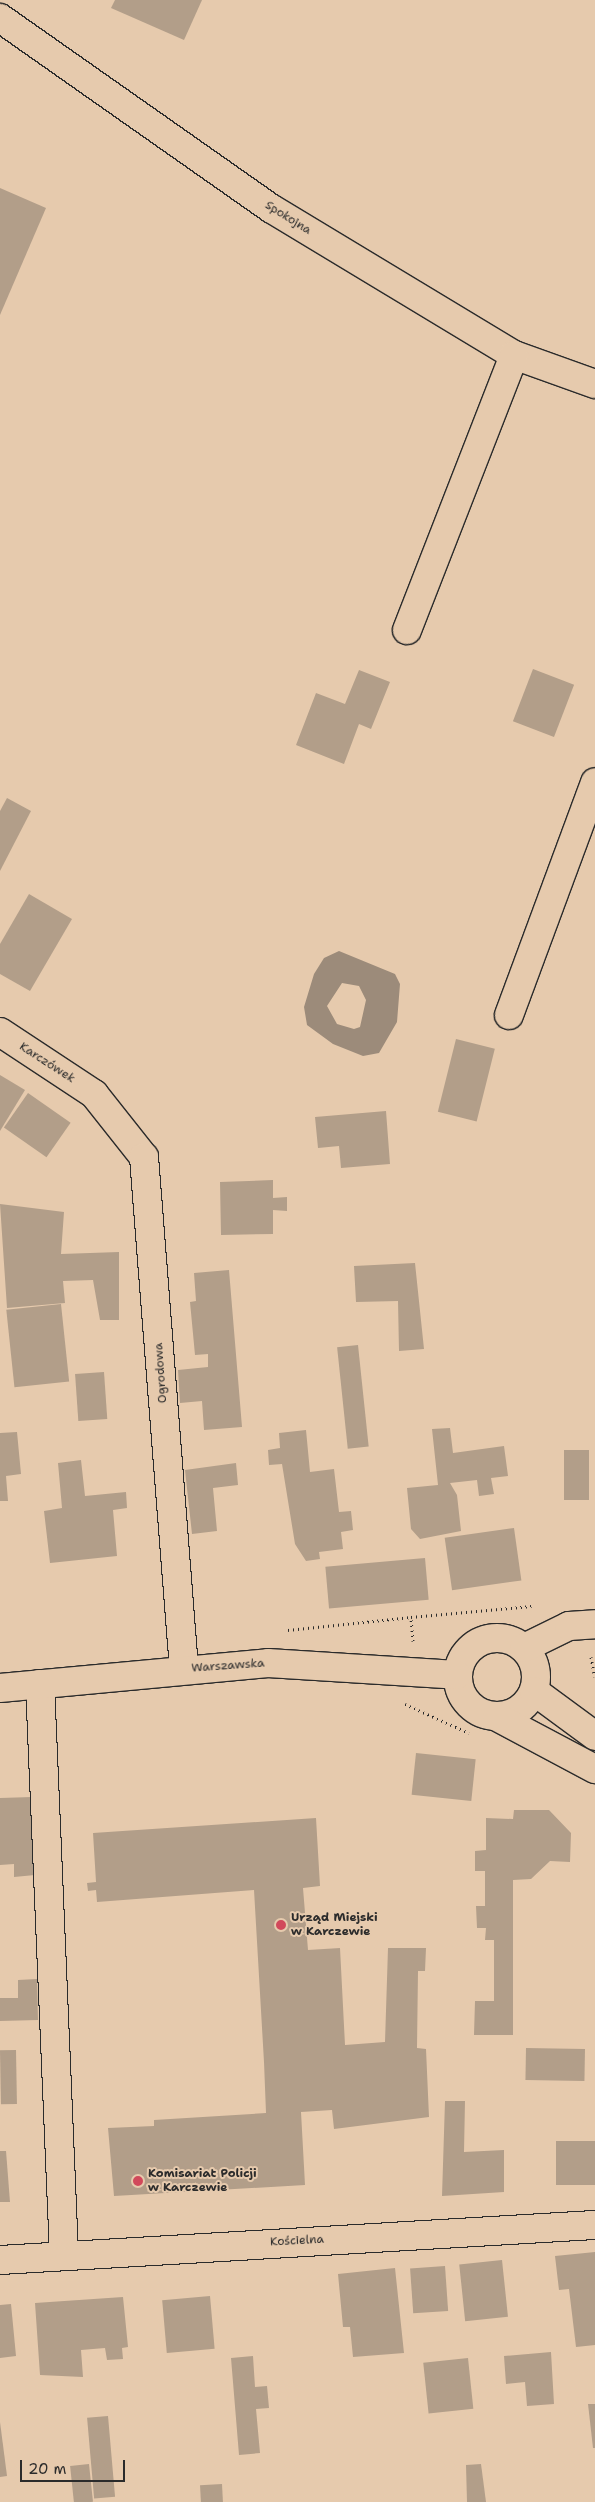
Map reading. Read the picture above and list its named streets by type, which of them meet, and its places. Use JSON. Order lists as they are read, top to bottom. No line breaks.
{"streets":{"street":["Spokojna","Karczówek","Ogrodowa","Warszawska","Kościelna"]},"crossings":[["Karczówek","Ogrodowa"],["Ogrodowa","Warszawska"]],"places":["Urząd Miejski w Karczewie","Komisariat Policji w Karczewie"],"scale_bar":"20 m"}
